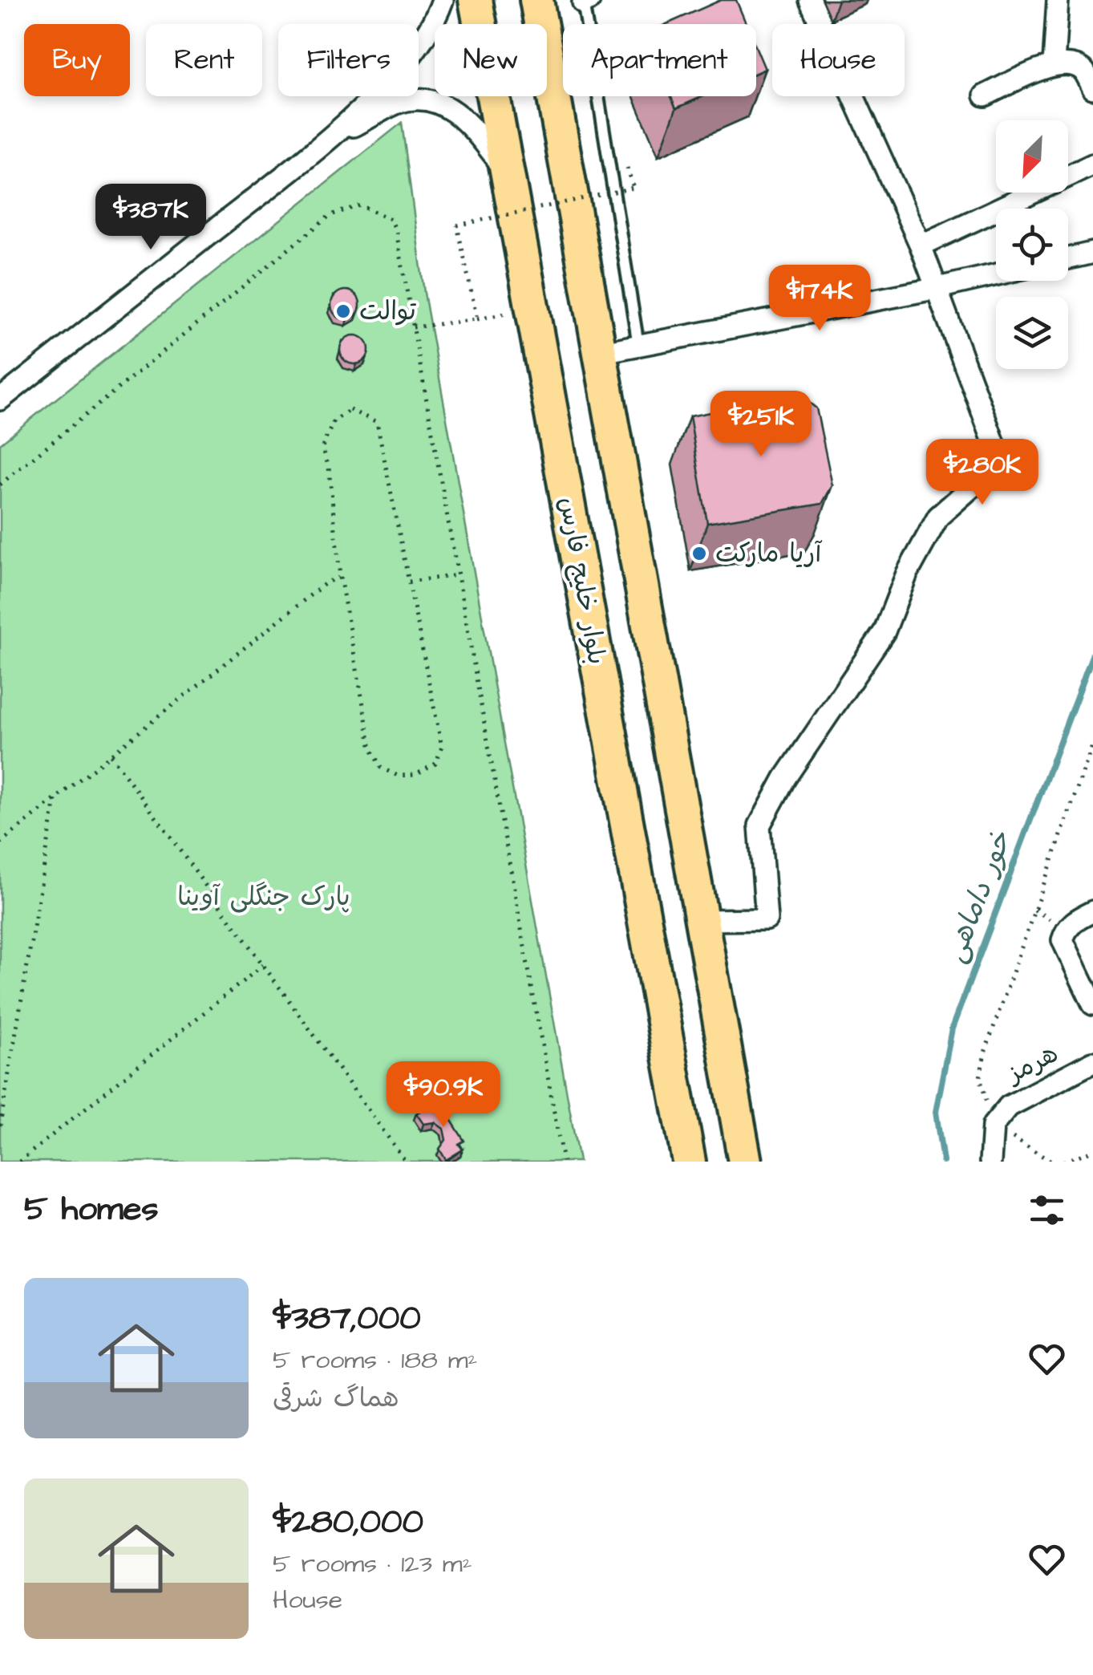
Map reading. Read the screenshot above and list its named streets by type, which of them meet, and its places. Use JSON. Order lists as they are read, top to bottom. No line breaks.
{"streets":{"main road":["بلوار خلیج فارس"],"street":["هرمز"]},"water":["خور داماهی"],"parks":["پارک جنگلی آوینا"],"places":["توالت","آریا مارکت"],"north":"bottom left","page":{"chip":["Buy","Rent","Filters","New","Apartment","House"],"price":["$387K","$174K","$251K","$280K","$90.9K"],"heading":"5 homes","list":[{"name":"$387,000","note":"5 rooms · 188 m² · هماگ شرقی"},{"name":"$280,000","note":"5 rooms · 123 m² · House"}]}}
